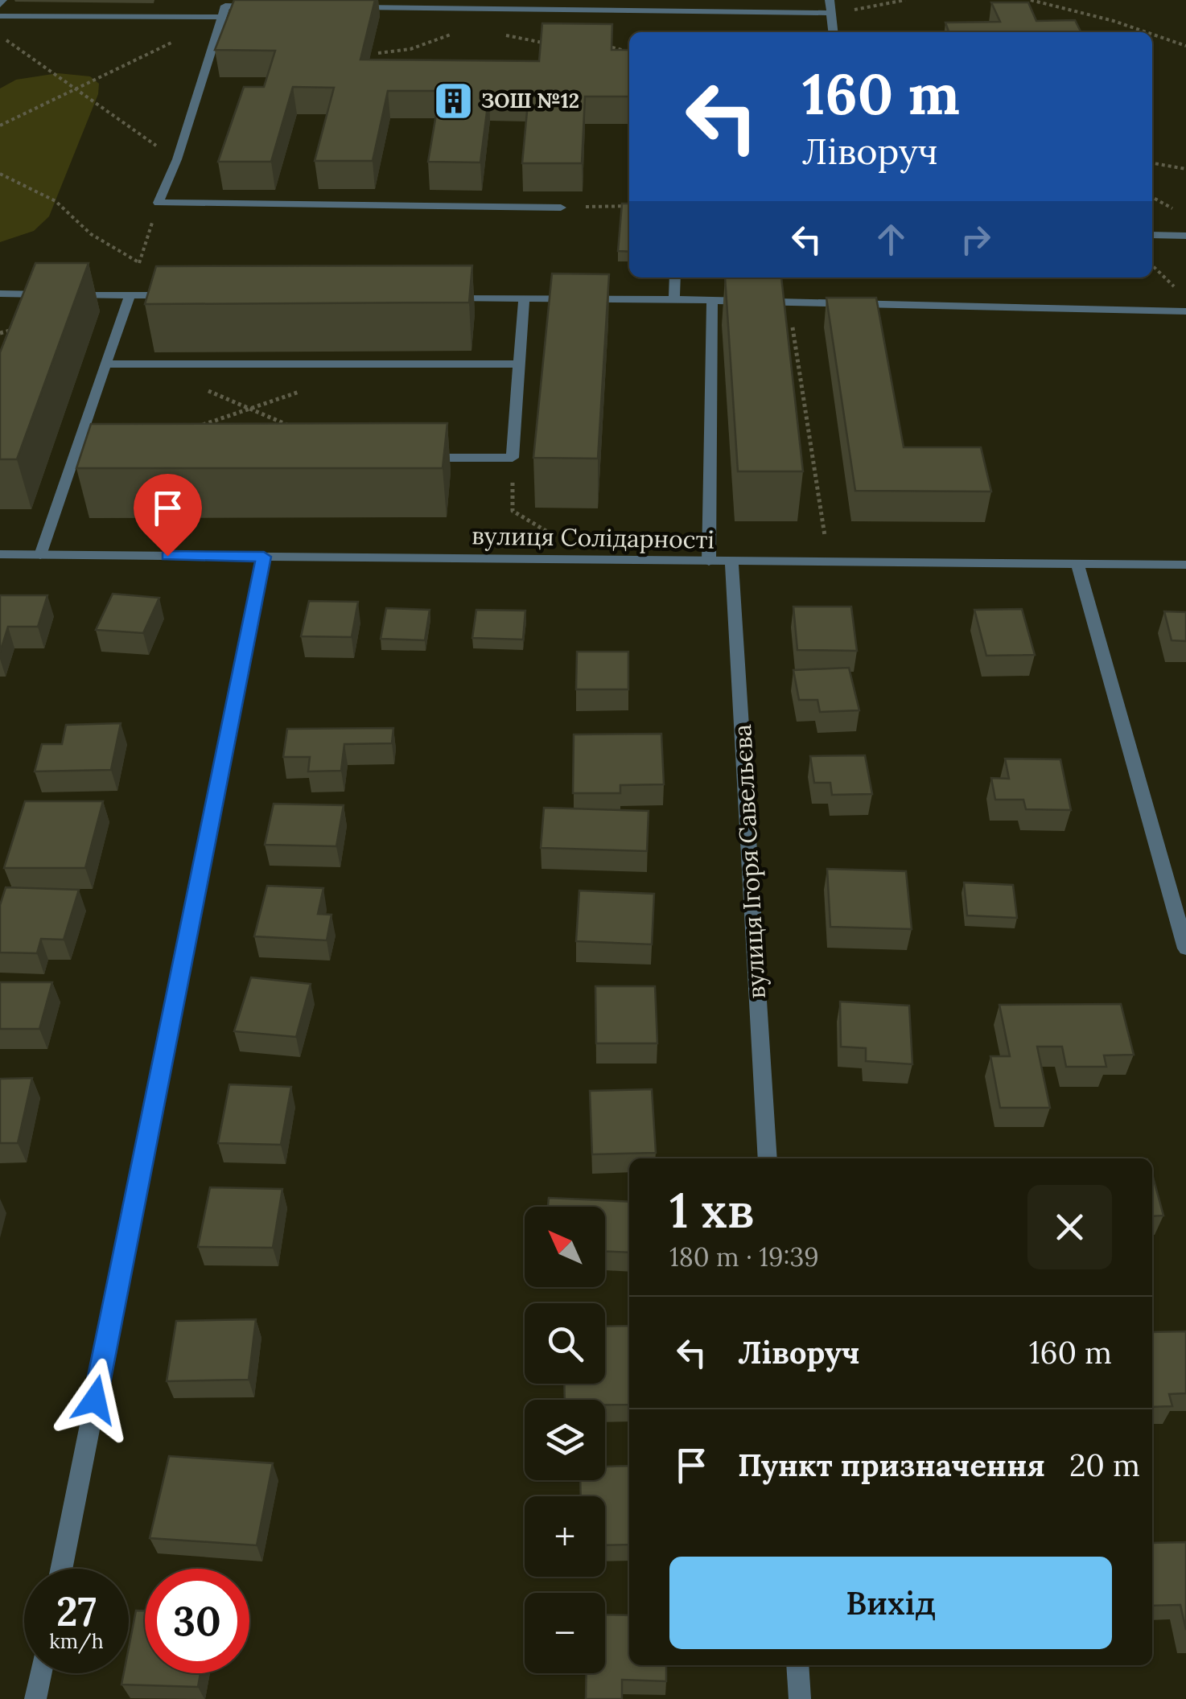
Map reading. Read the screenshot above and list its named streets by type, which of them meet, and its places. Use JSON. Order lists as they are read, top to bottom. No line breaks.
{"streets":{"street":["вулиця Солідарності","вулиця Ігоря Савельєва"]},"crossings":[["вулиця Солідарності","вулиця Ігоря Савельєва"]],"places":{"building":["ЗОШ №12"]},"north":"top left","page":{"turn":["160 m","Ліворуч"],"heading":["1 хв","180 m · 19:39"],"map_buttons":["+","−"],"list":[{"name":"Ліворуч","value":"160 m"},{"name":"Пункт призначення","value":"20 m"}],"buttons":"Вихід","speed":"27 km/h","limit":"30"}}
